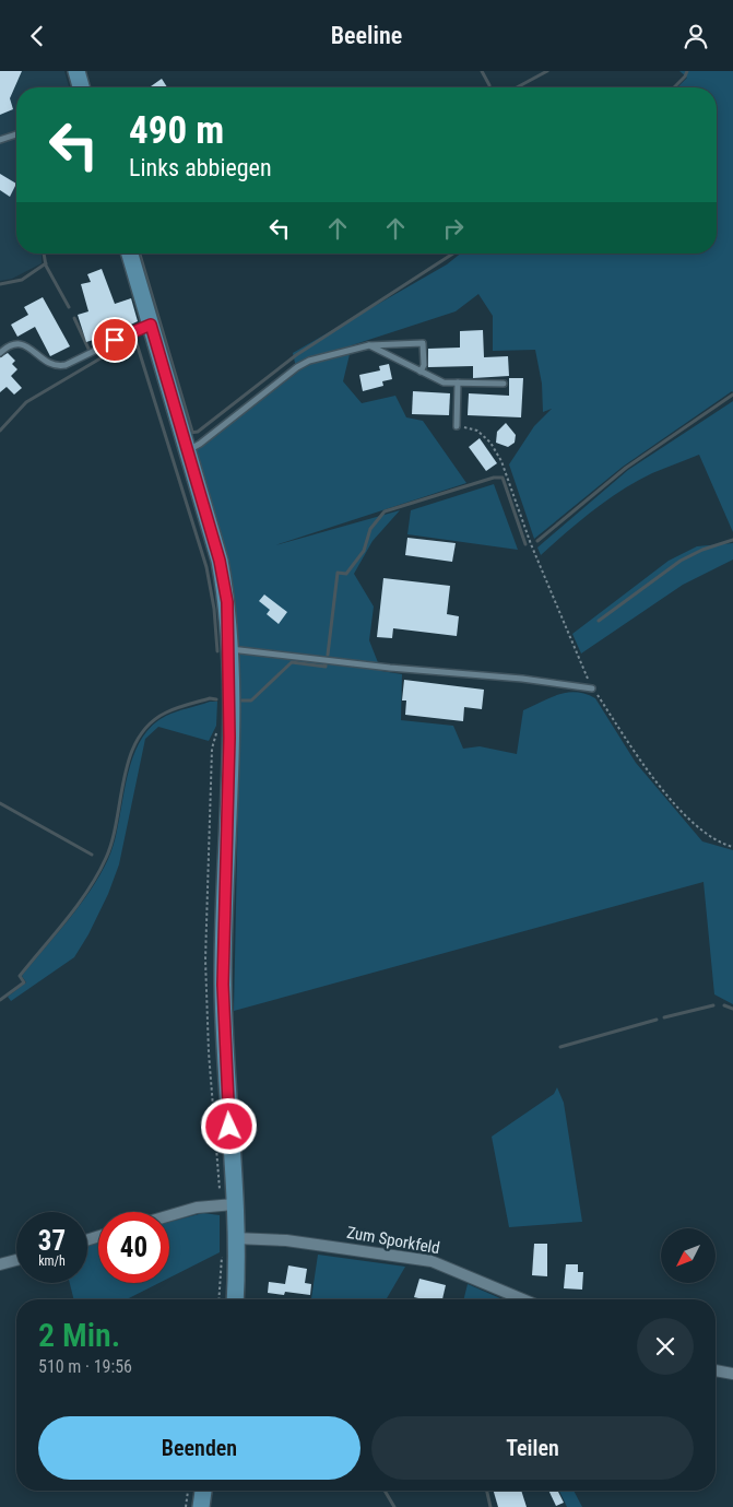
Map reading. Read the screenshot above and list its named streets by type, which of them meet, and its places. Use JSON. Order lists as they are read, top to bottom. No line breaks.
{"streets":{"street":["Zum Sporkfeld"]},"north":"bottom left","page":{"header":"Beeline","turn":["490 m","Links abbiegen"],"speed":"37 km/h","limit":"40","heading":["2 Min.","510 m · 19:56"],"buttons":["Beenden","Teilen"]}}
